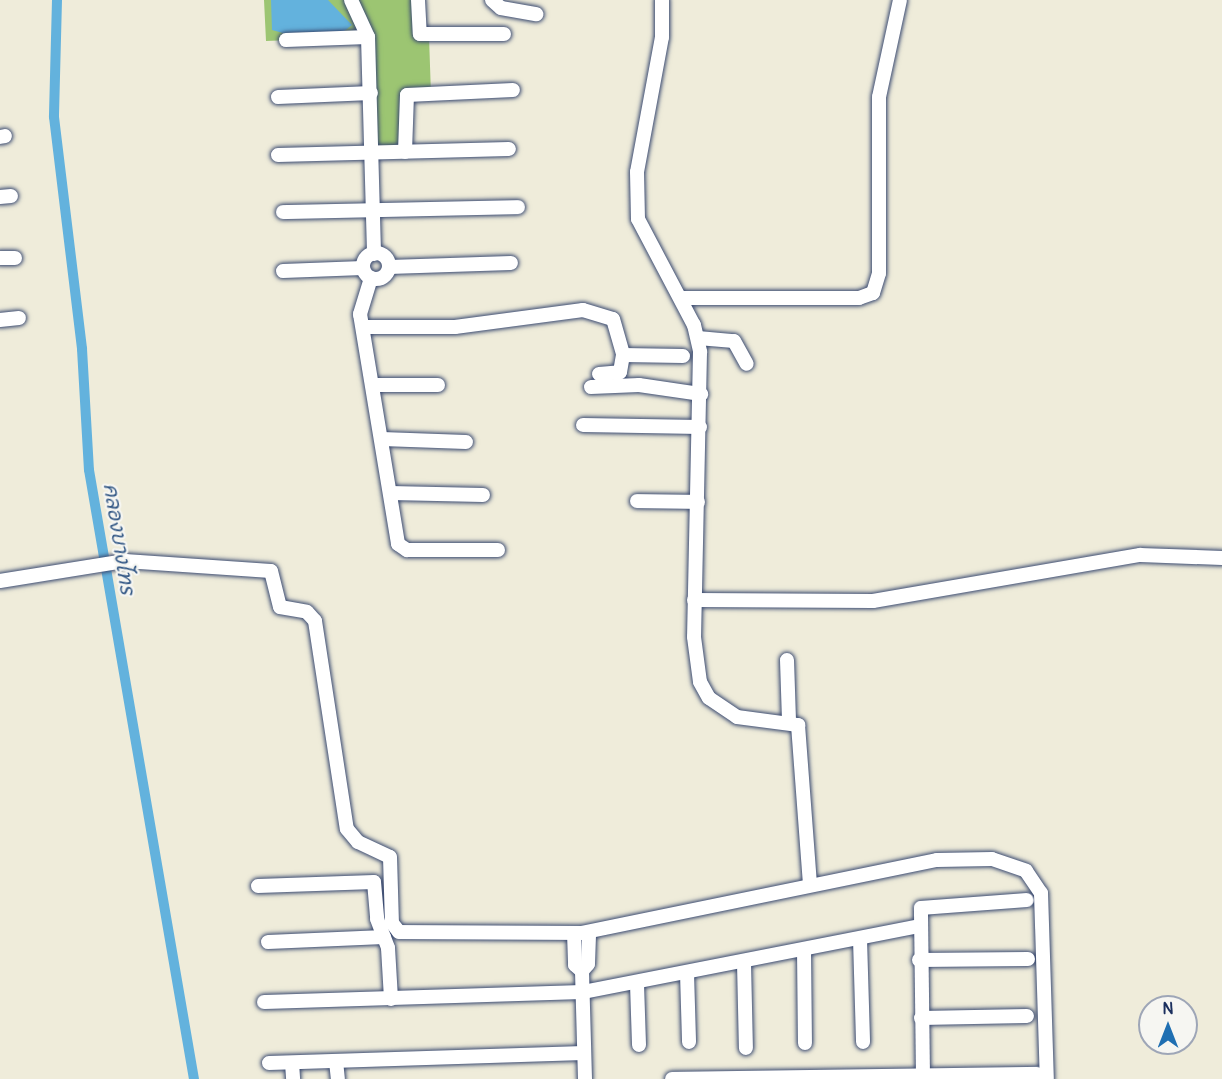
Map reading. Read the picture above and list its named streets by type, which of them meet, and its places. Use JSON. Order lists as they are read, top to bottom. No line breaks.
{"water":["คลองบางไทร"],"north":"top"}
